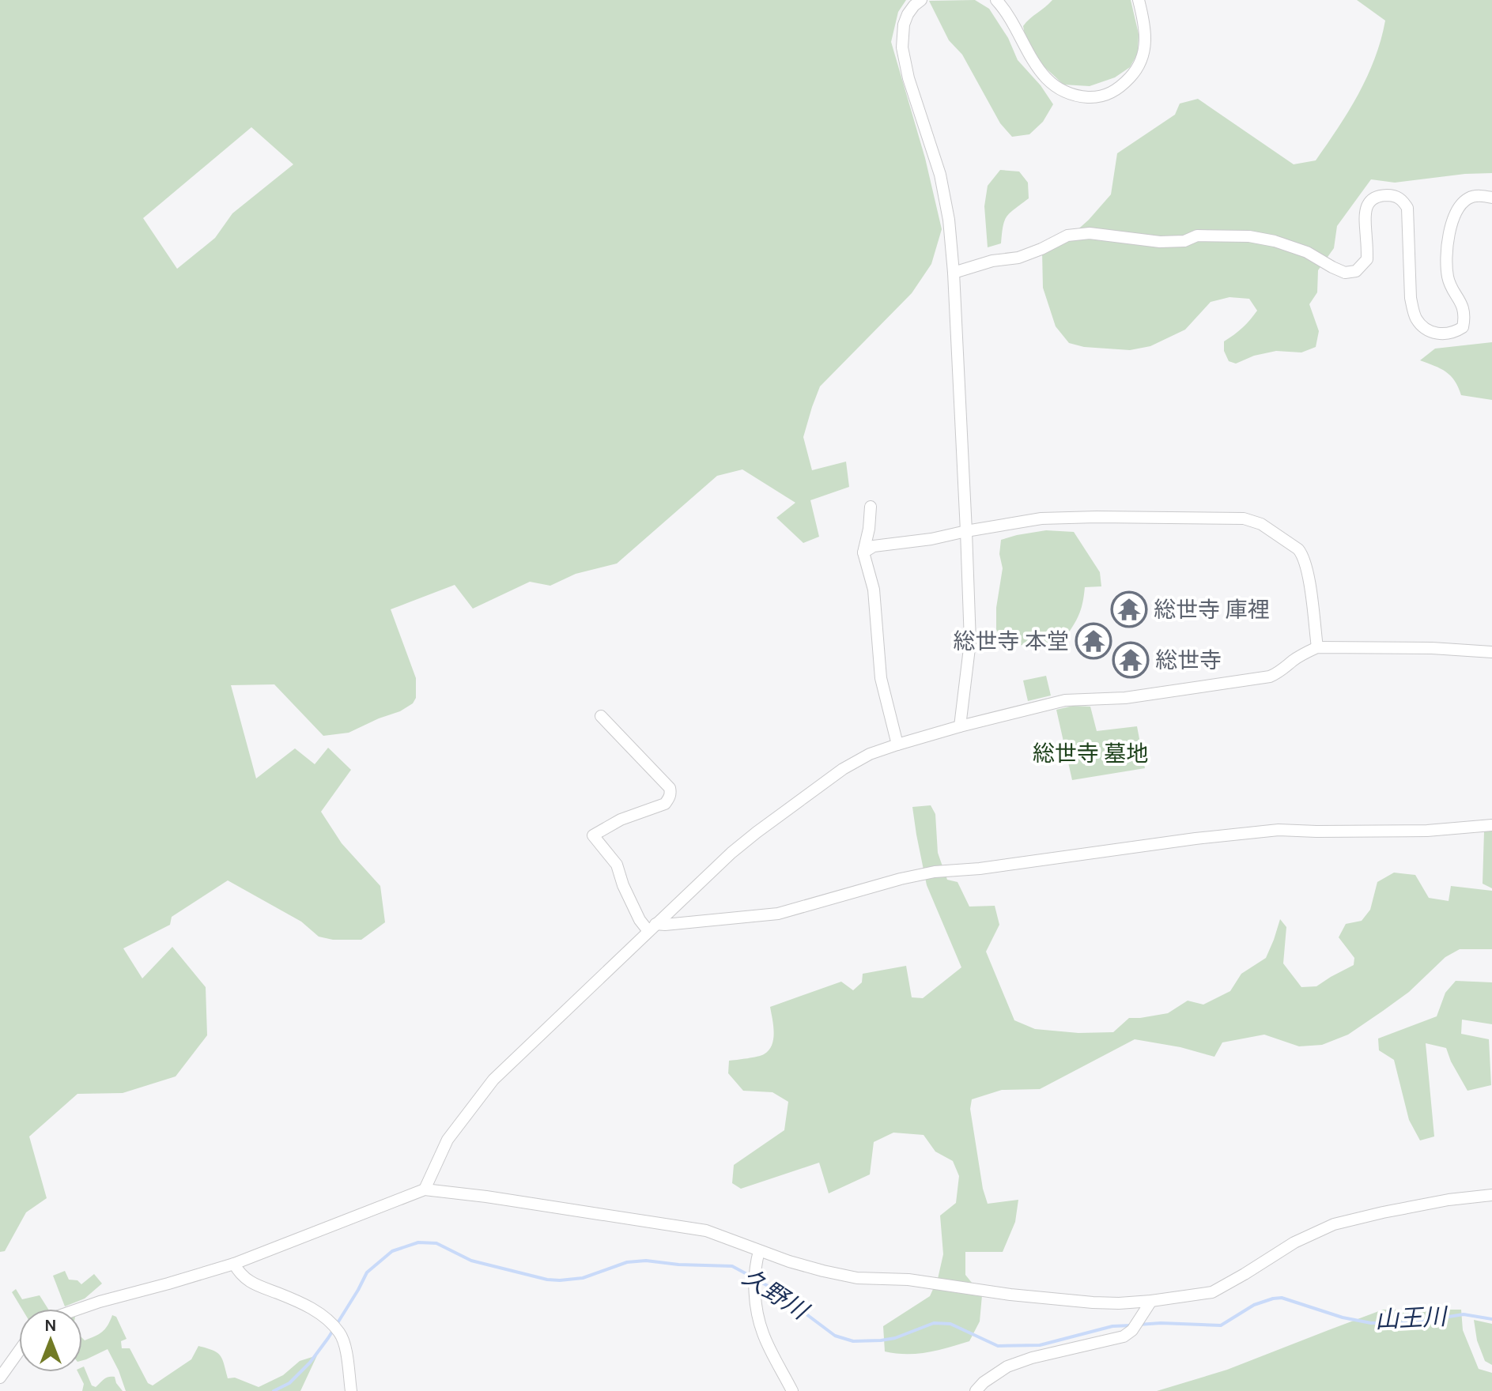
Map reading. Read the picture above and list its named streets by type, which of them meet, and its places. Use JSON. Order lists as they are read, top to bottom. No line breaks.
{"water":["久野川","山王川"],"parks":["総世寺 墓地"],"places":{"temple":["総世寺 庫裡","総世寺 本堂","総世寺"]},"north":"top"}
